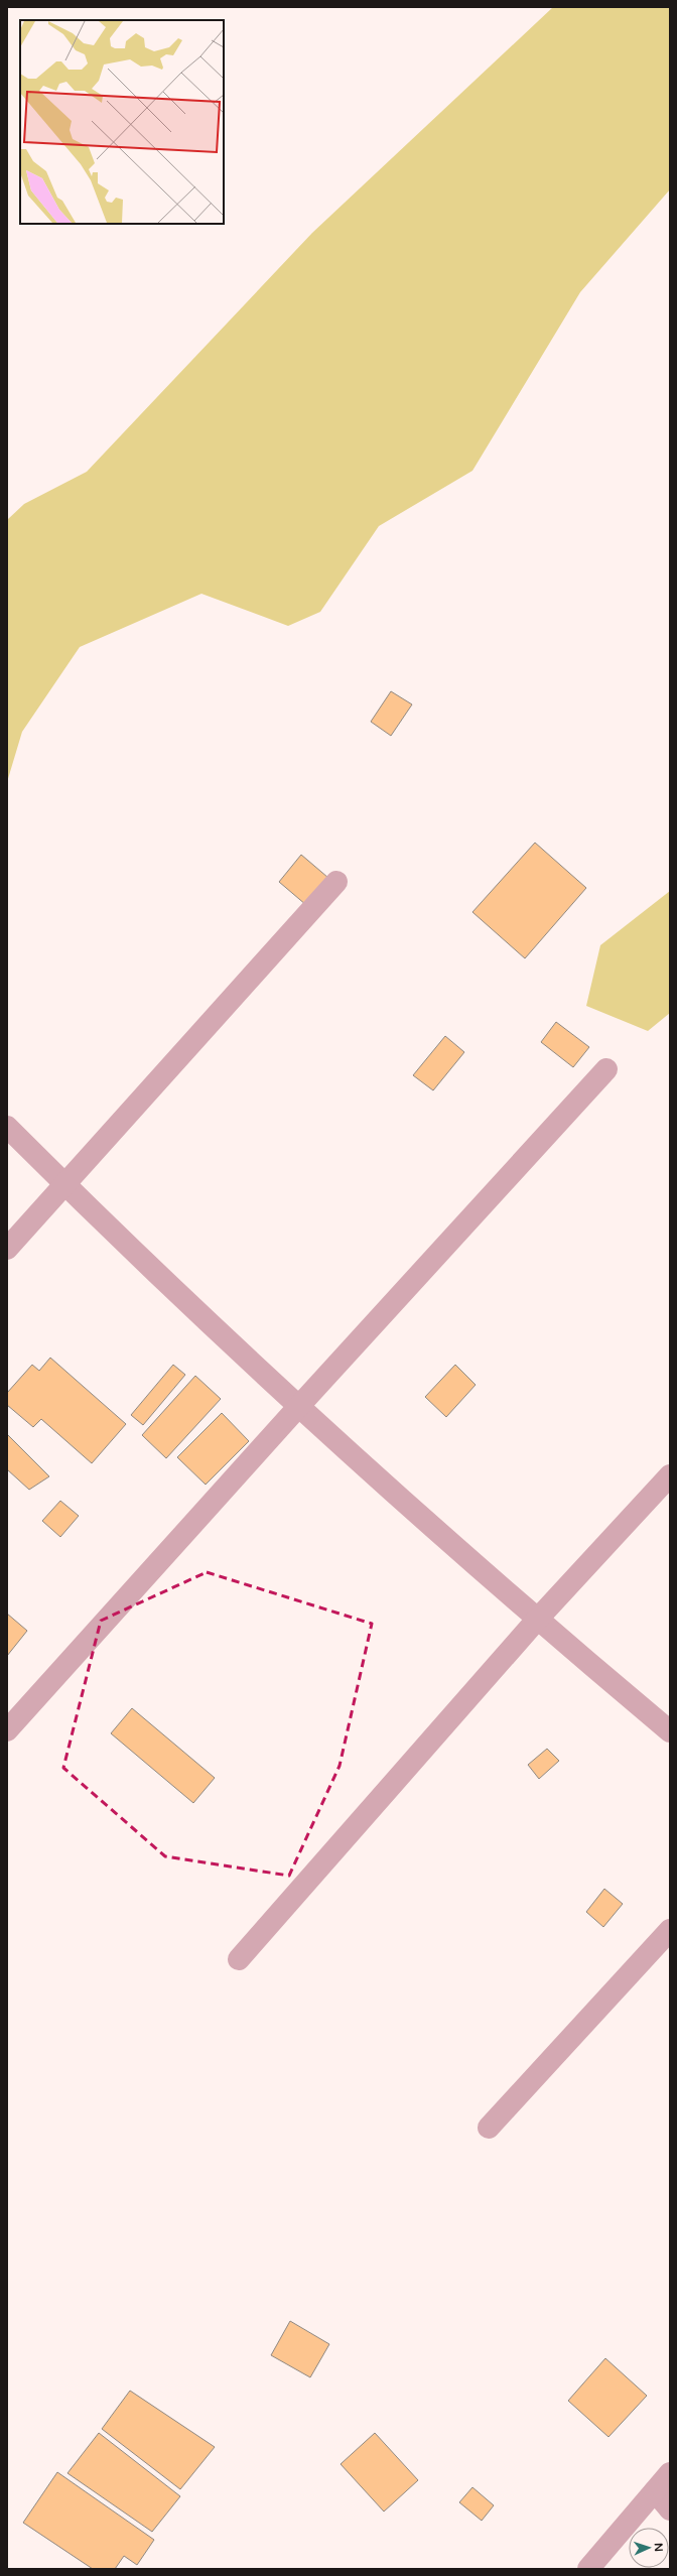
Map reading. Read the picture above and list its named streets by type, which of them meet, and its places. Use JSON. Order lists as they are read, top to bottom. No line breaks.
{"north":"right"}
